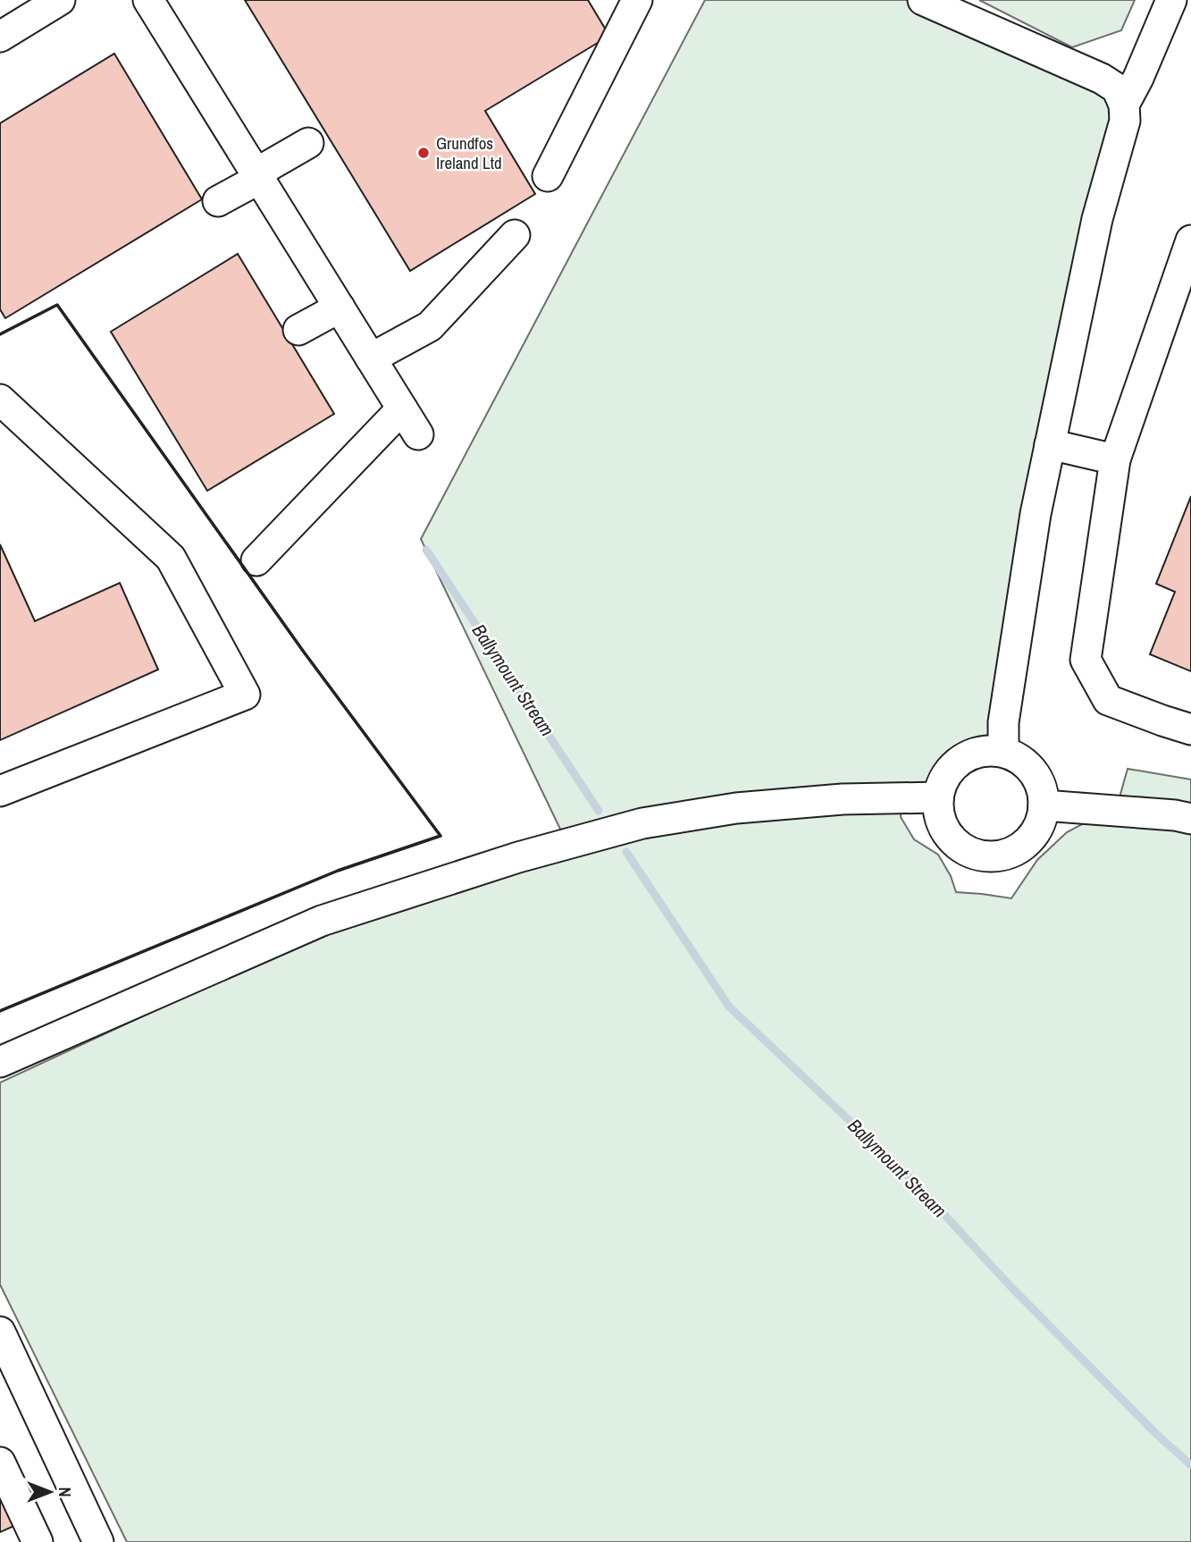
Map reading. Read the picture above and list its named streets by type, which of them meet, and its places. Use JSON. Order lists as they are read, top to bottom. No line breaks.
{"water":["Ballymount Stream"],"places":["Grundfos Ireland Ltd"],"north":"right"}
